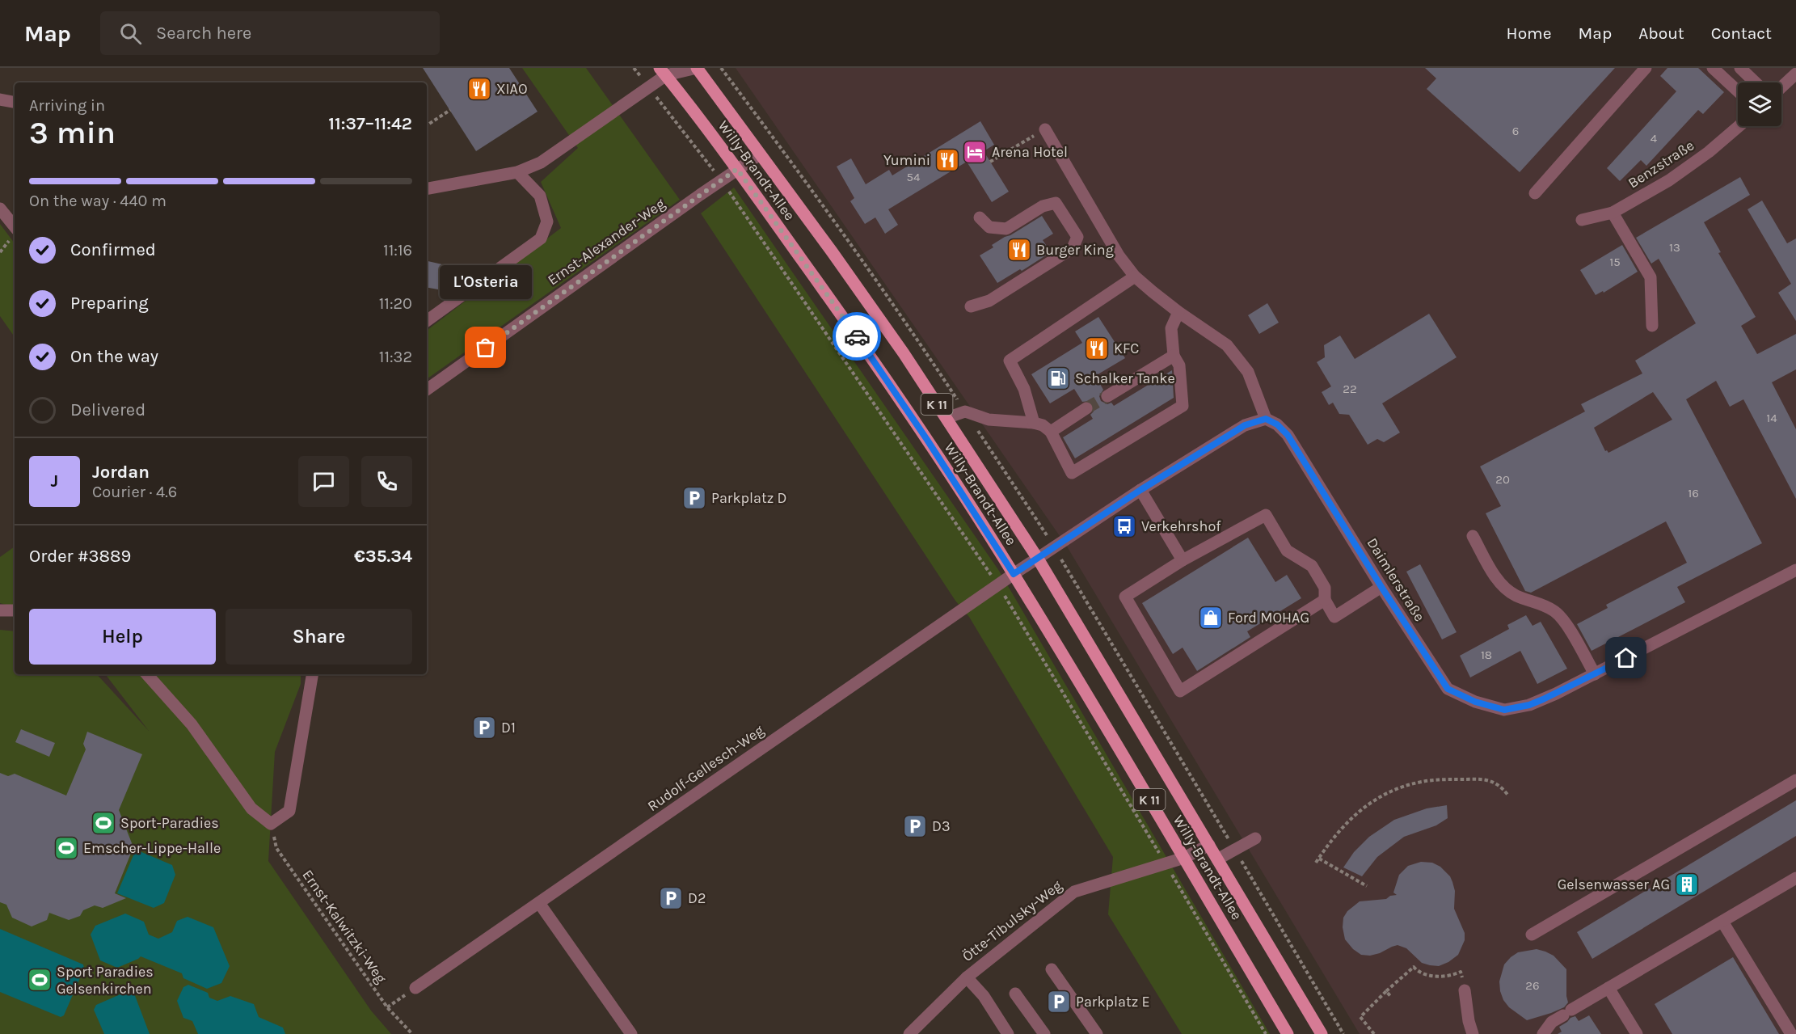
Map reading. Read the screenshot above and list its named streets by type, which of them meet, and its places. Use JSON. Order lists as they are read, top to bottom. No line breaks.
{"streets":{"main road":["Willy-Brandt-Allee","K 11"],"street":["Benzstraße","Ernst-Alexander-Weg","Daimlerstraße","Rudolf-Gellesch-Weg","Ötte-Tibulsky-Weg"],"path":["Ernst-Kalwitzki-Weg"]},"crossings":[["Willy-Brandt-Allee","Ernst-Alexander-Weg"],["Willy-Brandt-Allee","Rudolf-Gellesch-Weg"],["Willy-Brandt-Allee","Ötte-Tibulsky-Weg"]],"places":{"restaurant":["XIAO","Yumini","Burger King","KFC"],"hotel":["Arena Hotel"],"other":["L'Osteria"],"fuel station":["Schalker Tanke"],"parking":["Parkplatz D","D1","D3","D2","Parkplatz E"],"bus stop":["Verkehrshof"],"shop":["Ford MOHAG"],"sports":["Sport-Paradies","Emscher-Lippe-Halle","Sport Paradies Gelsenkirchen"],"building":["Gelsenwasser AG"]},"house_numbers":["6","4","54","13","15","22","14","20","16","18","26"],"page":{"header":"Map","search":"Search here","nav":["Home","Map","About","Contact"],"heading":["3 min","Arriving in","11:37–11:42"],"panel":["Jordan","Courier · 4.6","Order #3889","€35.34"],"bar":"On the way · 440 m","list":[["Confirmed","11:16"],["Preparing","11:20"],["On the way","11:32"],"Delivered"],"bubble":"L'Osteria","round":"J","buttons":["Help","Share"]}}
